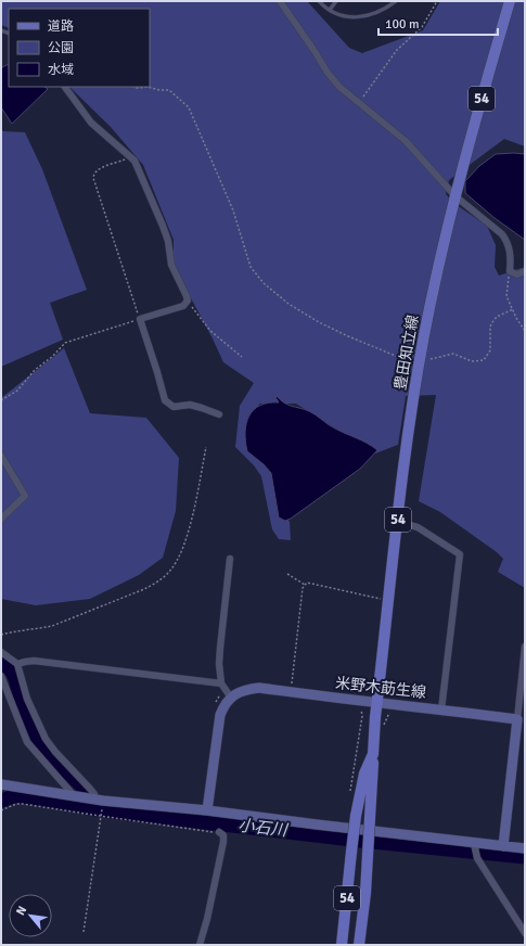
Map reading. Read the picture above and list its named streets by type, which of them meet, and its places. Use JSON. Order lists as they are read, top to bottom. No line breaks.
{"streets":{"main road":["54","豊田知立線","米野木莇生線"]},"crossings":[["豊田知立線","米野木莇生線"]],"water":["小石川"],"legend":["道路","公園","水域"],"scale_bar":"100 m","north":"top left"}
